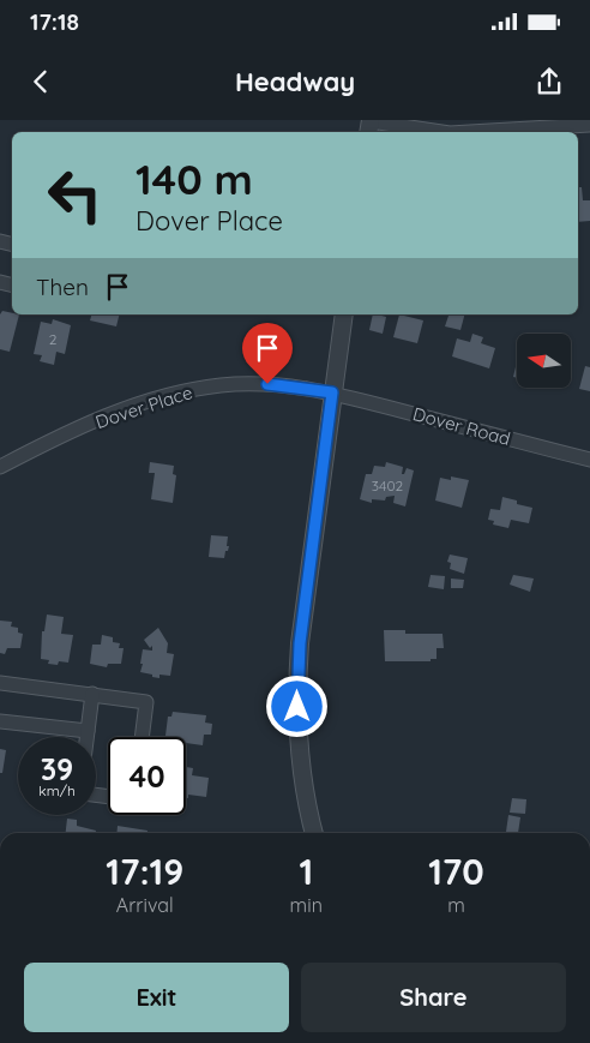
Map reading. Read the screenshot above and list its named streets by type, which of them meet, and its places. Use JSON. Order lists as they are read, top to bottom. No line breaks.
{"streets":{"street":["Dover Place","Dover Road"]},"crossings":[["Dover Place","Dover Road"]],"house_numbers":["2","3402"],"north":"left","page":{"status":"17:18","header":"Headway","turn":["140 m","Dover Place"],"then":"Then","speed":"39 km/h","limit":"40","eta":["17:19","Arrival","1","min","170","m"],"buttons":["Exit","Share"]}}
